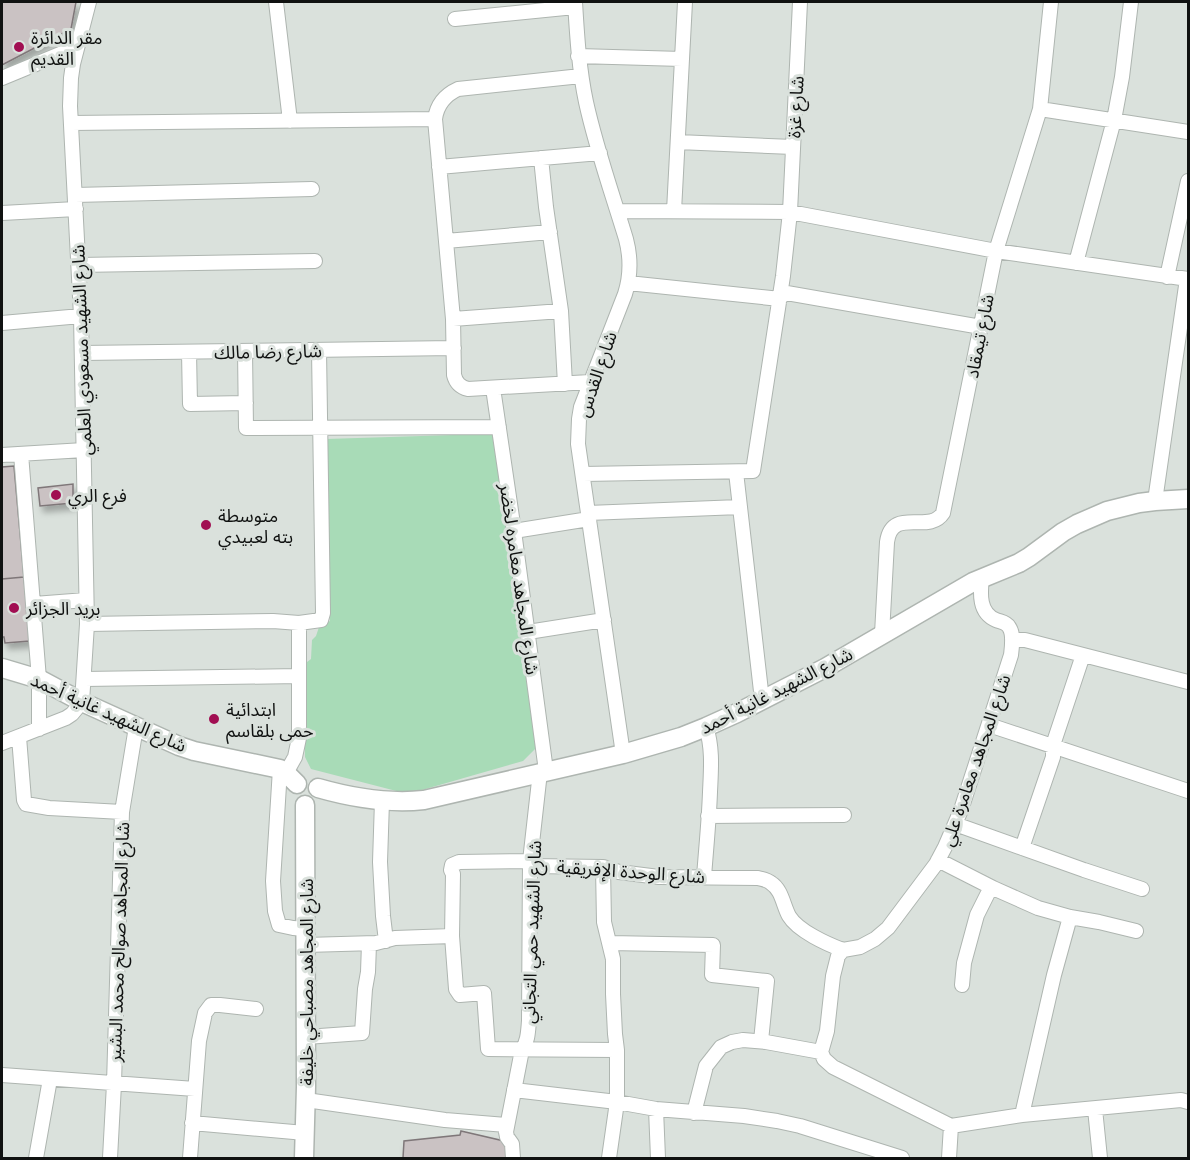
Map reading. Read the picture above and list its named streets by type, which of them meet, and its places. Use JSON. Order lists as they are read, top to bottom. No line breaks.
{"streets":{"main road":["شارع الشهيد غانية أحمد","شارع المجاهد مصباحي خليفة"],"street":["شارع غزة","شارع تيمقاد","شارع الشهيد مسعودي العلمي","شارع رضا مالك","شارع القدس","شارع المجاهد معامره لخضر","شارع المجاهد معامرة علي","شارع الوحدة الإفريقية","شارع الشهيد حمي التجاني","شارع المجاهد صوالح محمد البشير"]},"crossings":[["شارع تيمقاد","شارع الشهيد غانية أحمد"],["شارع الشهيد مسعودي العلمي","شارع رضا مالك"],["شارع الشهيد مسعودي العلمي","شارع الشهيد غانية أحمد"],["شارع القدس","شارع الشهيد غانية أحمد"],["شارع المجاهد معامره لخضر","شارع الشهيد غانية أحمد"],["شارع المجاهد معامره لخضر","شارع الشهيد حمي التجاني"],["شارع الشهيد غانية أحمد","شارع الشهيد حمي التجاني"],["شارع الشهيد غانية أحمد","شارع المجاهد صوالح محمد البشير"],["شارع الشهيد غانية أحمد","شارع المجاهد مصباحي خليفة"],["شارع المجاهد معامرة علي","شارع الوحدة الإفريقية"],["شارع الوحدة الإفريقية","شارع الشهيد حمي التجاني"]],"places":["مقر الدائرة القديم","فرع الري","متوسطة بته لعبيدي","بريد الجزائر","ابتدائية حمى بلقاسم"]}
